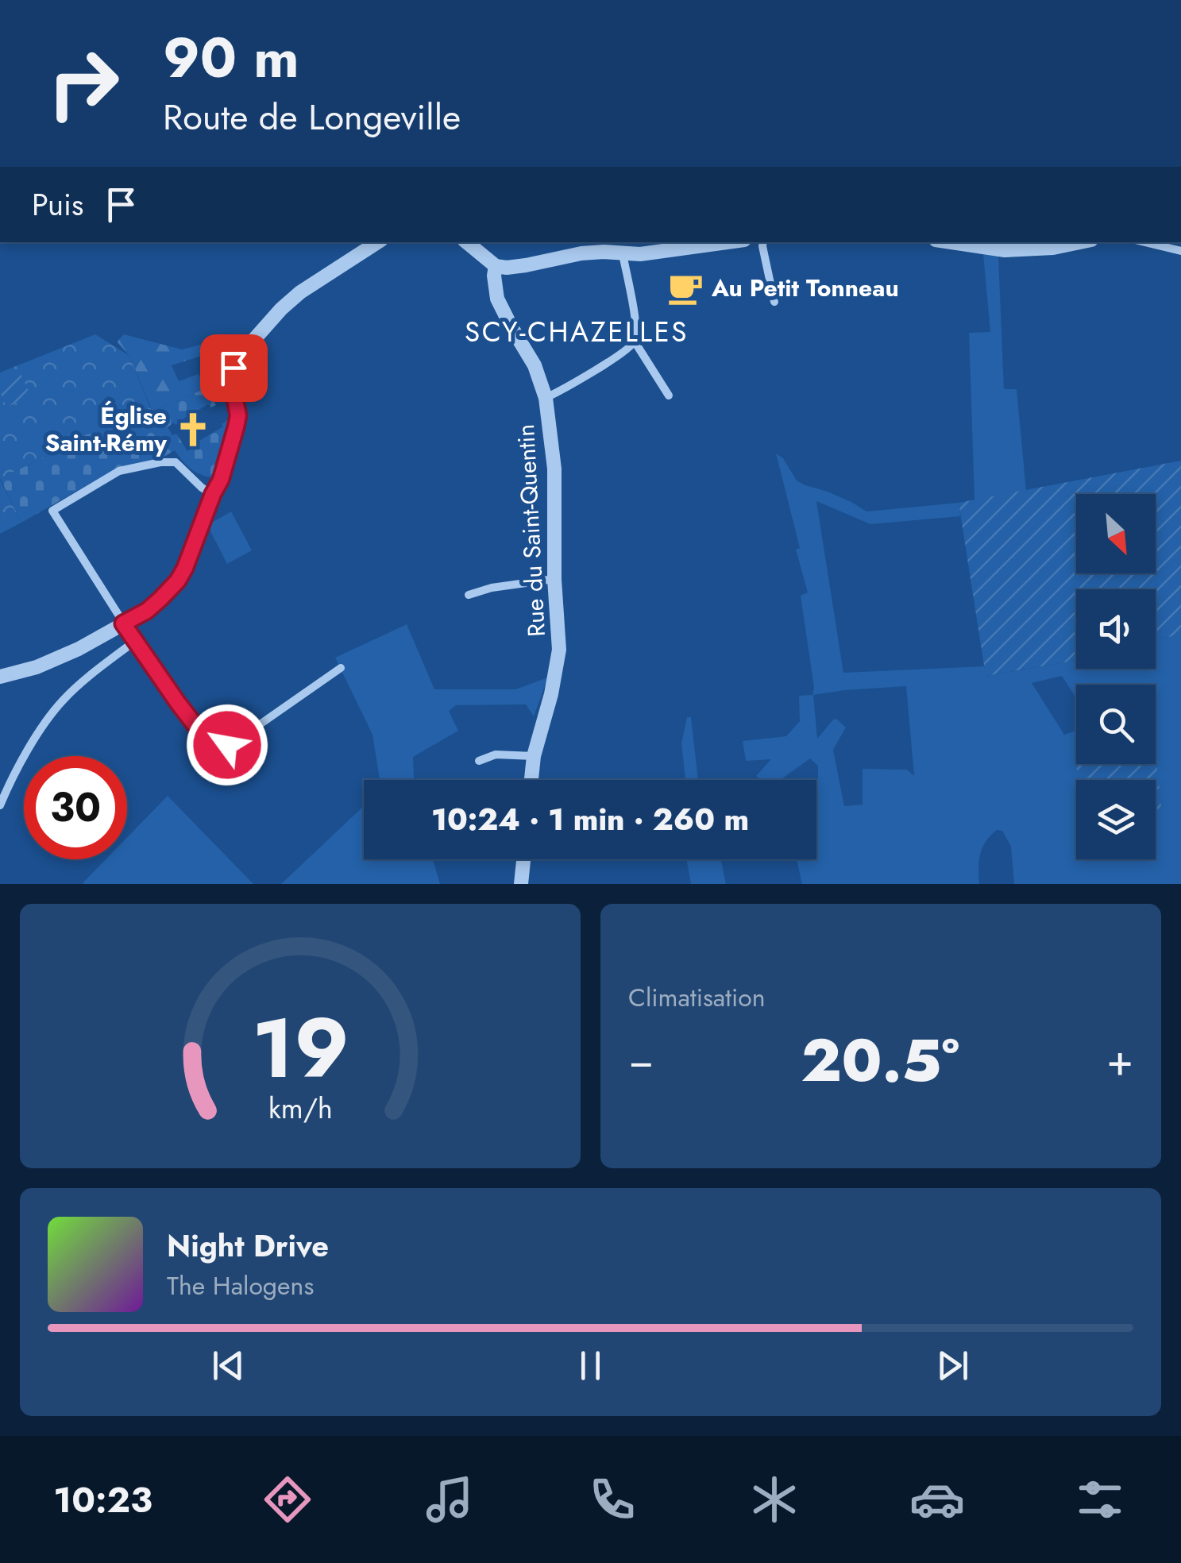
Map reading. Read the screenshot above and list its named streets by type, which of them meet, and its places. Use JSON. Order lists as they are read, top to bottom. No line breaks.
{"streets":{"street":["Rue du Saint-Quentin"]},"districts":["SCY-CHAZELLES"],"places":{"cafe":["Au Petit Tonneau"],"church":["Église Saint-Rémy"]},"north":"bottom right","page":{"turn":["90 m","Route de Longeville"],"then":"Puis","limit":"30","trip":"10:24 · 1 min · 260 m","tile":"Climatisation","heat":["−","20.5°","+"],"song":["Night Drive","The Halogens"],"tabs":"10:23","gauge":["19","km/h"]}}
